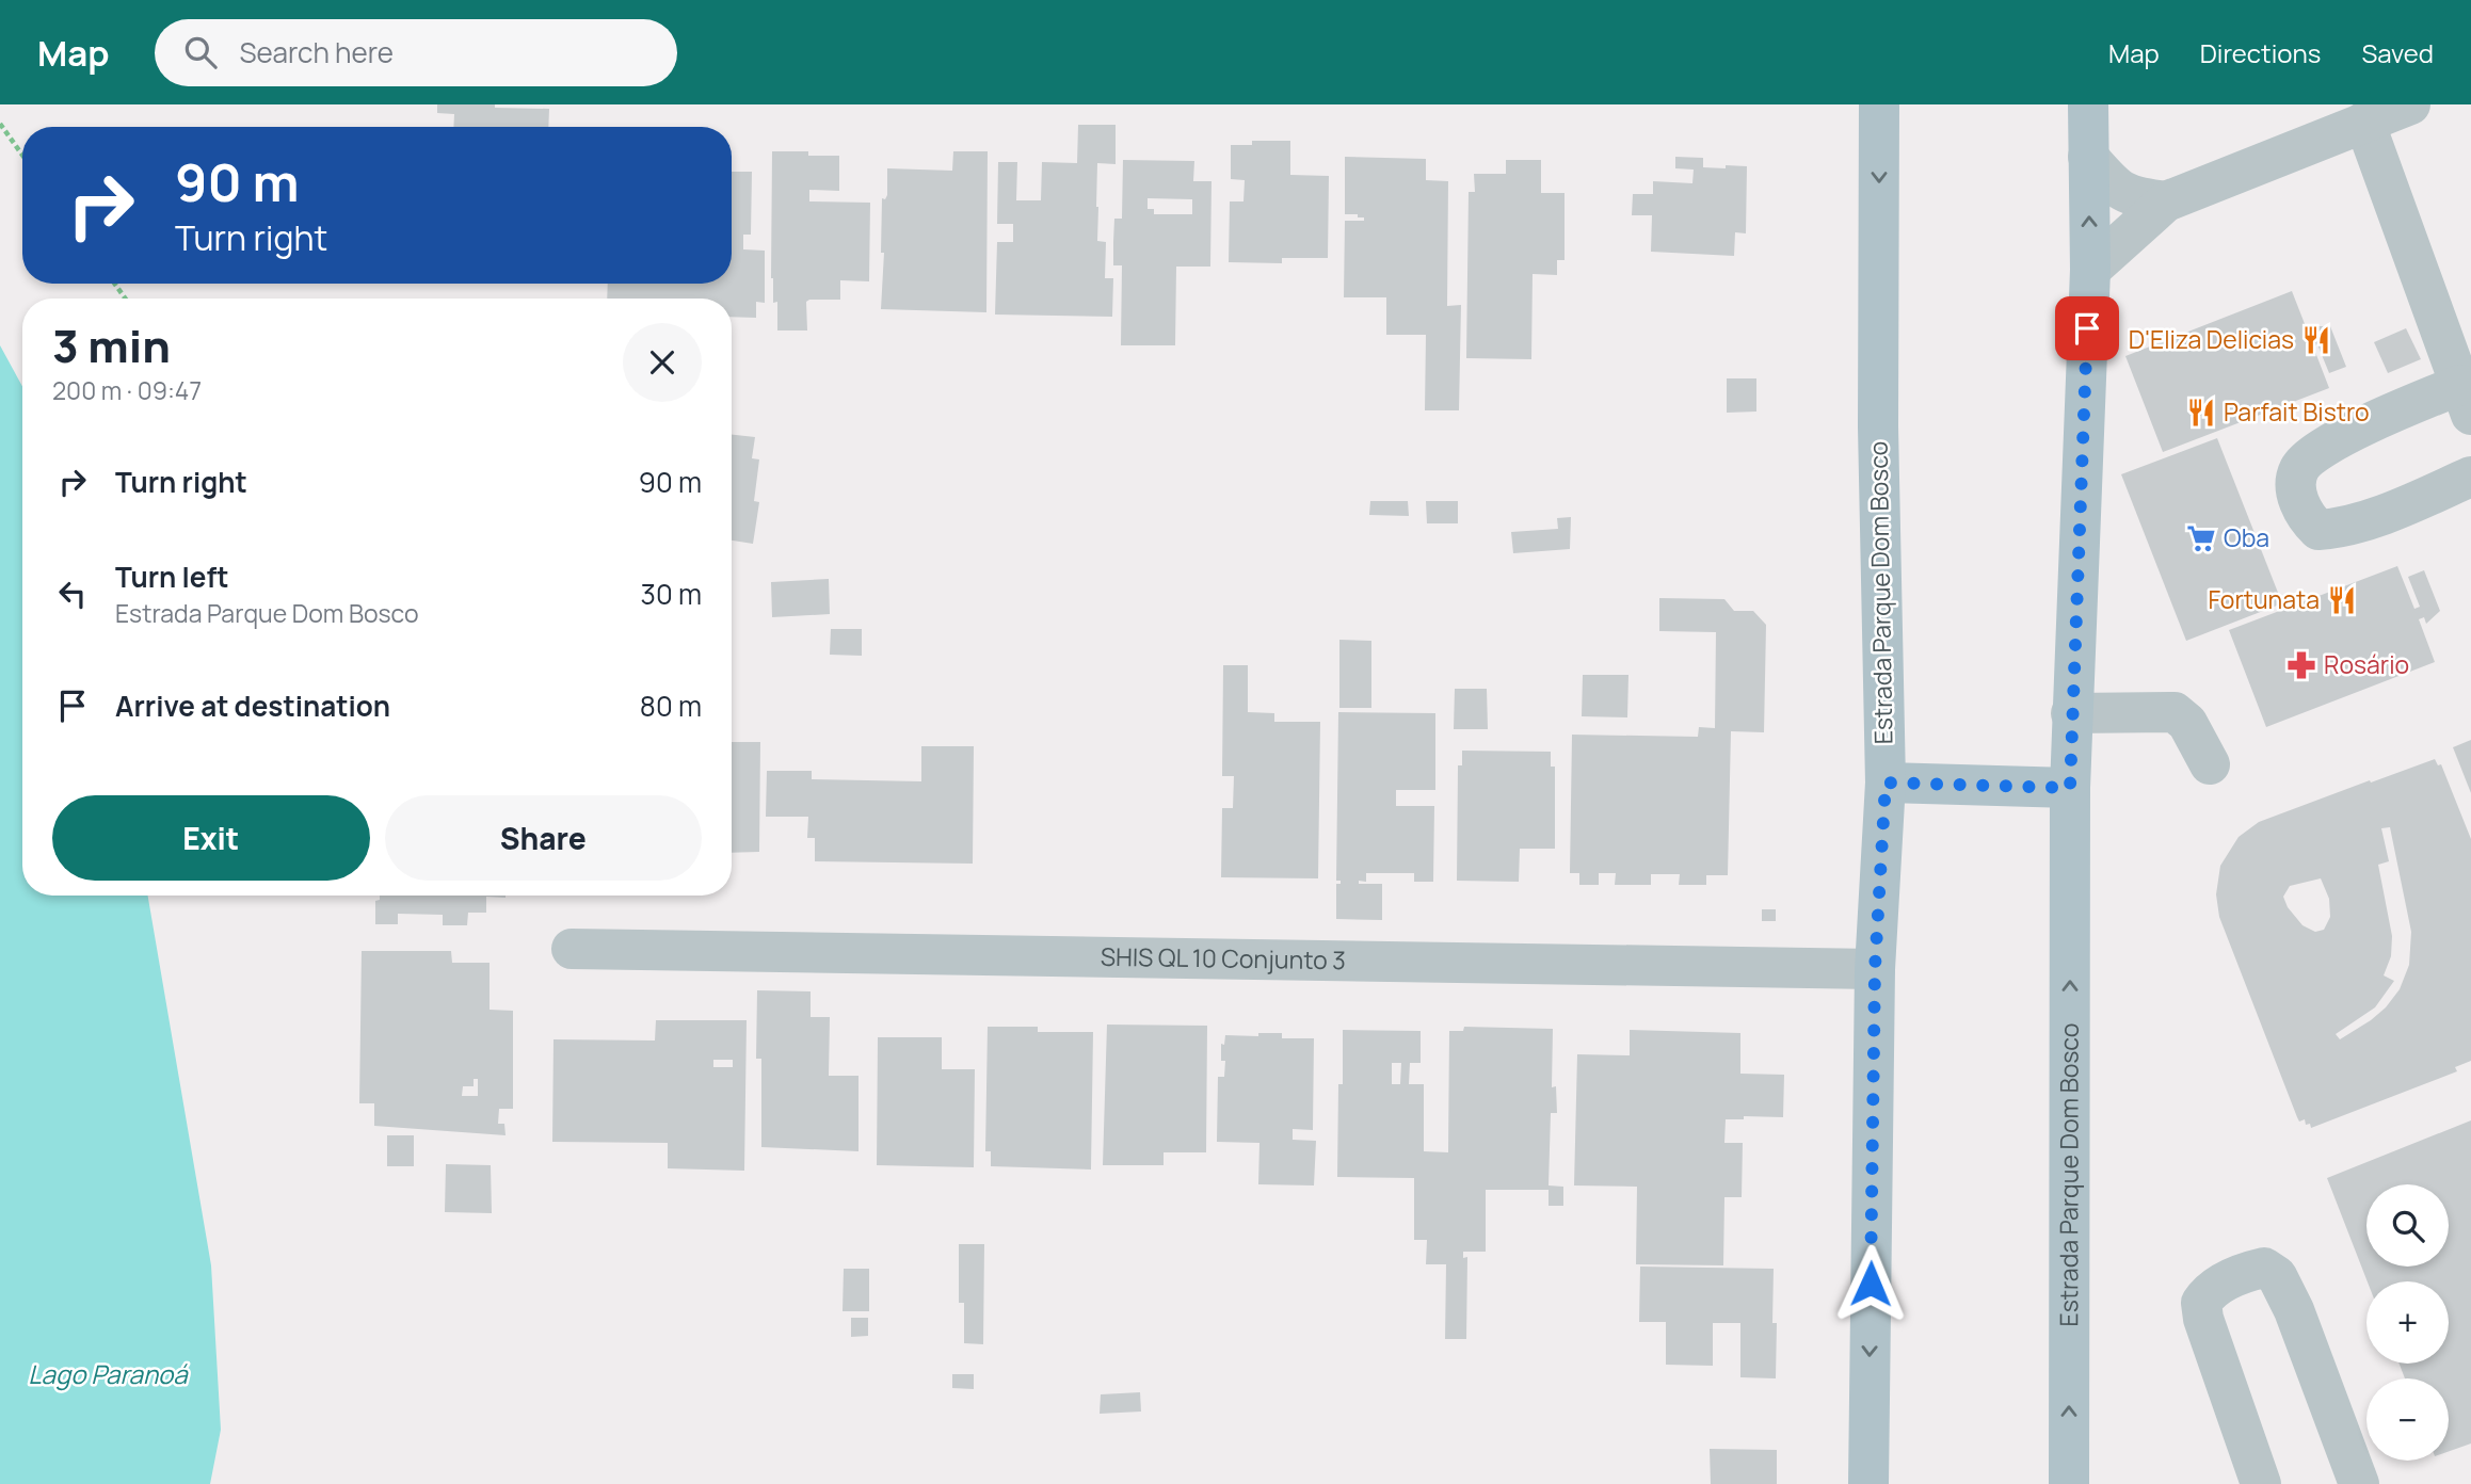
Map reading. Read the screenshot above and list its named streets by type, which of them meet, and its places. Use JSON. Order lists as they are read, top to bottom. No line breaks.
{"streets":{"main road":["Estrada Parque Dom Bosco"],"street":["SHIS QL 10 Conjunto 3"]},"crossings":[["Estrada Parque Dom Bosco","SHIS QL 10 Conjunto 3"]],"water":["Lago Paranoá"],"places":{"restaurant":["D'Eliza Delicias","Parfait Bistro","Fortunata"],"supermarket":["Oba"],"pharmacy":["Rosário"]},"page":{"header":"Map","search":"Search here","nav":["Map","Directions","Saved"],"turn":["90 m","Turn right"],"heading":["3 min","200 m · 09:47"],"list":[{"name":"Turn right","value":"90 m"},{"name":"Turn left","note":"Estrada Parque Dom Bosco","value":"30 m"},{"name":"Arrive at destination","value":"80 m"}],"buttons":["Exit","Share"],"map_buttons":["+","−"]}}
